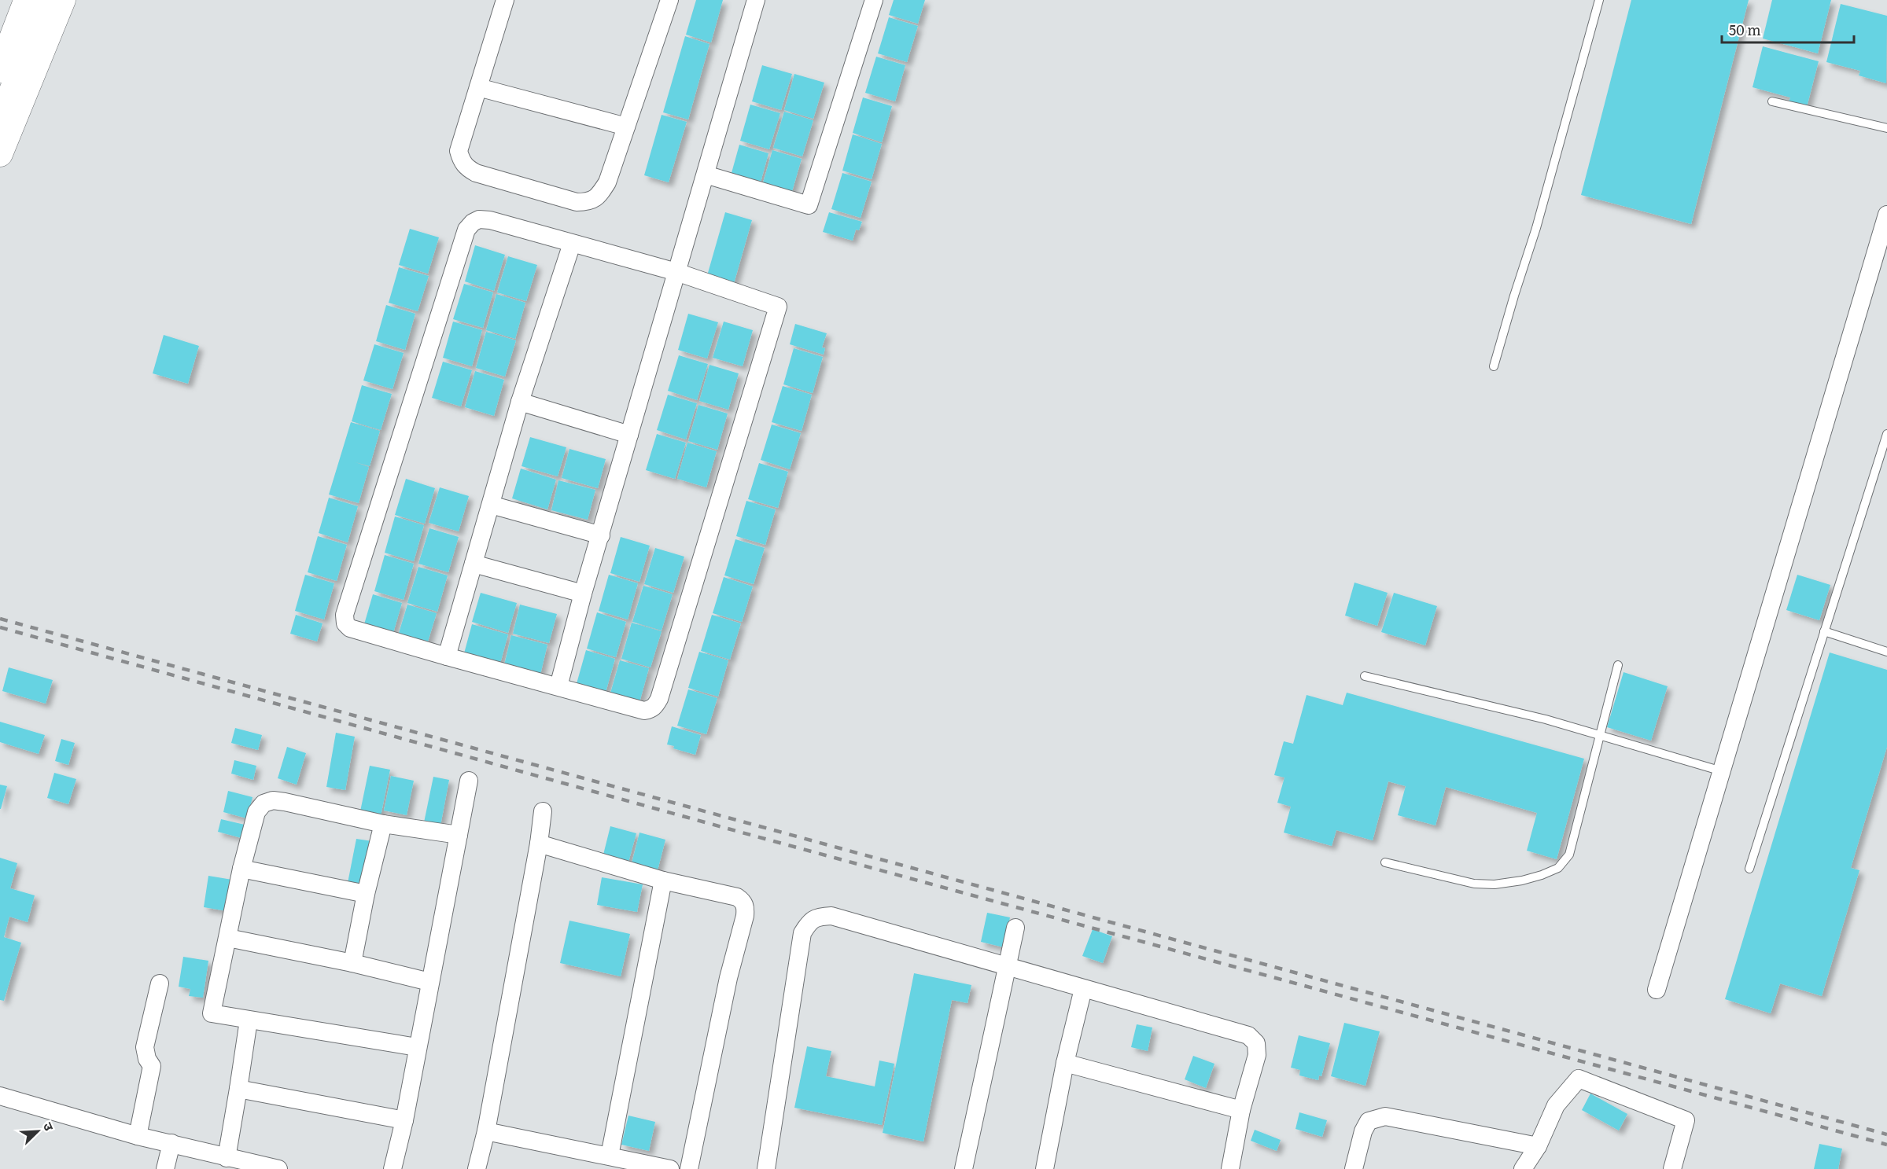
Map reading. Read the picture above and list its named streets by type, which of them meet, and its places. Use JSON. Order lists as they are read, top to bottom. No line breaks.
{"scale_bar":"50 m","north":"top right"}
